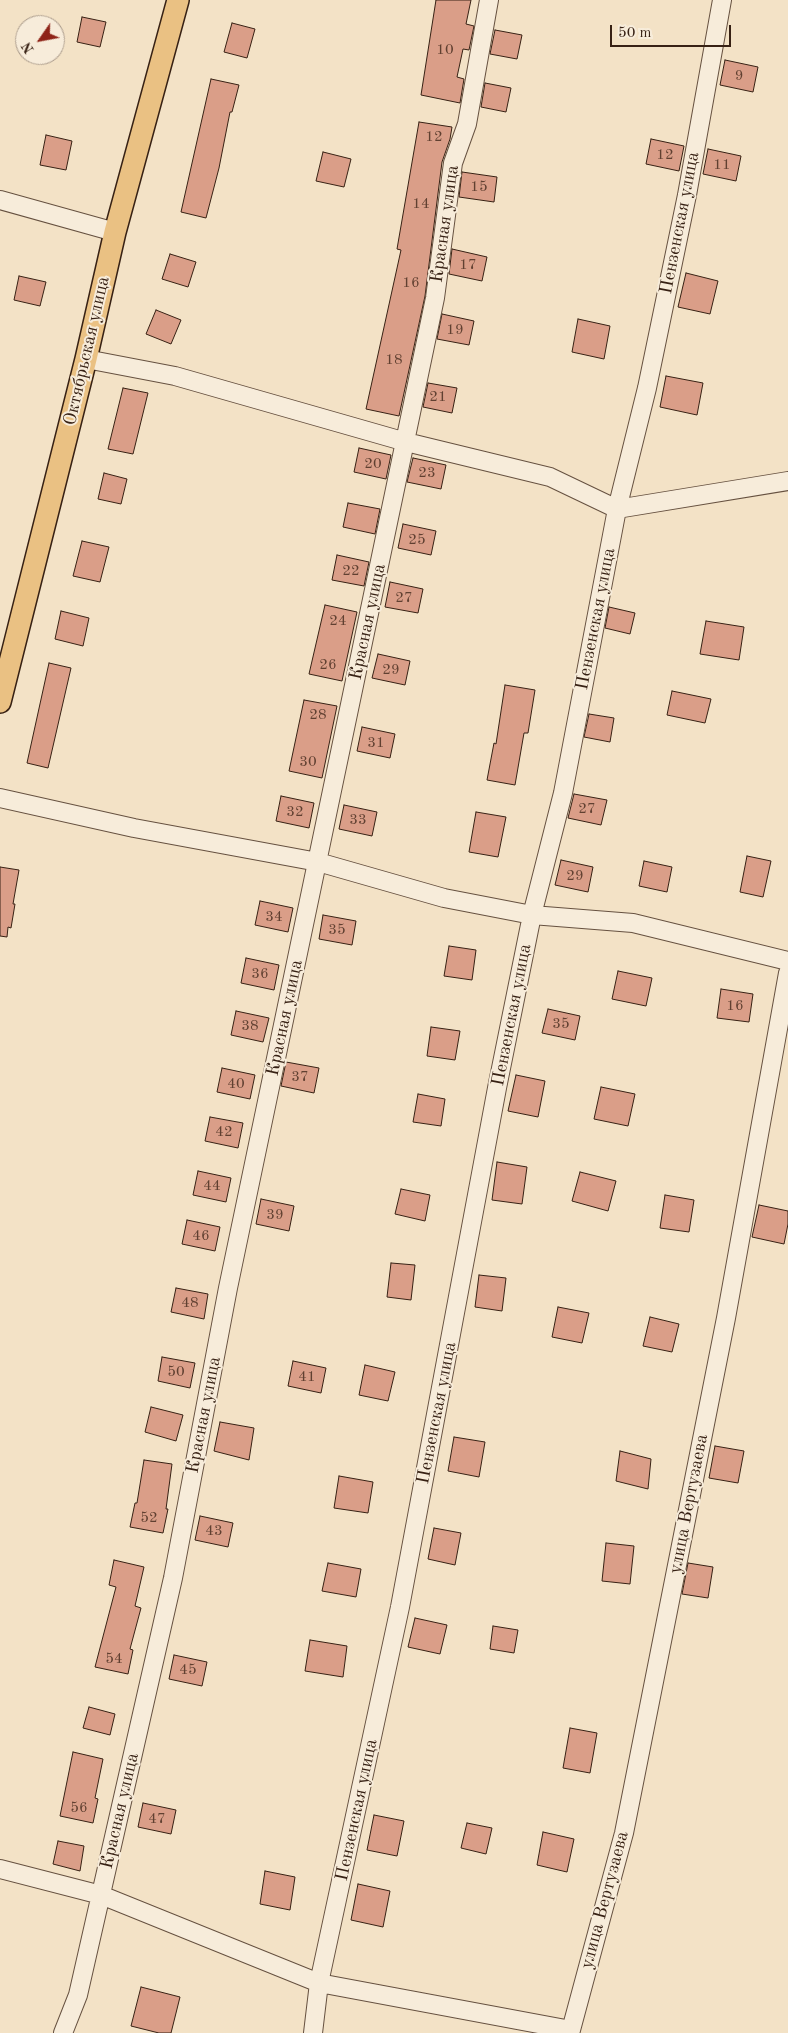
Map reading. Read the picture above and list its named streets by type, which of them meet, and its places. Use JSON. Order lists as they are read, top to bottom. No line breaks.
{"streets":{"main road":["Октябрьская улица"],"street":["Пензенская улица","Красная улица","улица Вертузаева"]},"crossings":[["Пензенская улица","улица Вертузаева"]],"house_numbers":["10","9","12","12","11","15","14","17","16","19","18","21","20","23","25","22","27","24","26","29","28","31","30","27","32","33","29","34","35","36","16","35","38","37","40","42","44","39","46","48","50","41","52","43","54","45","56","47"],"scale_bar":"50 m","north":"bottom left"}
